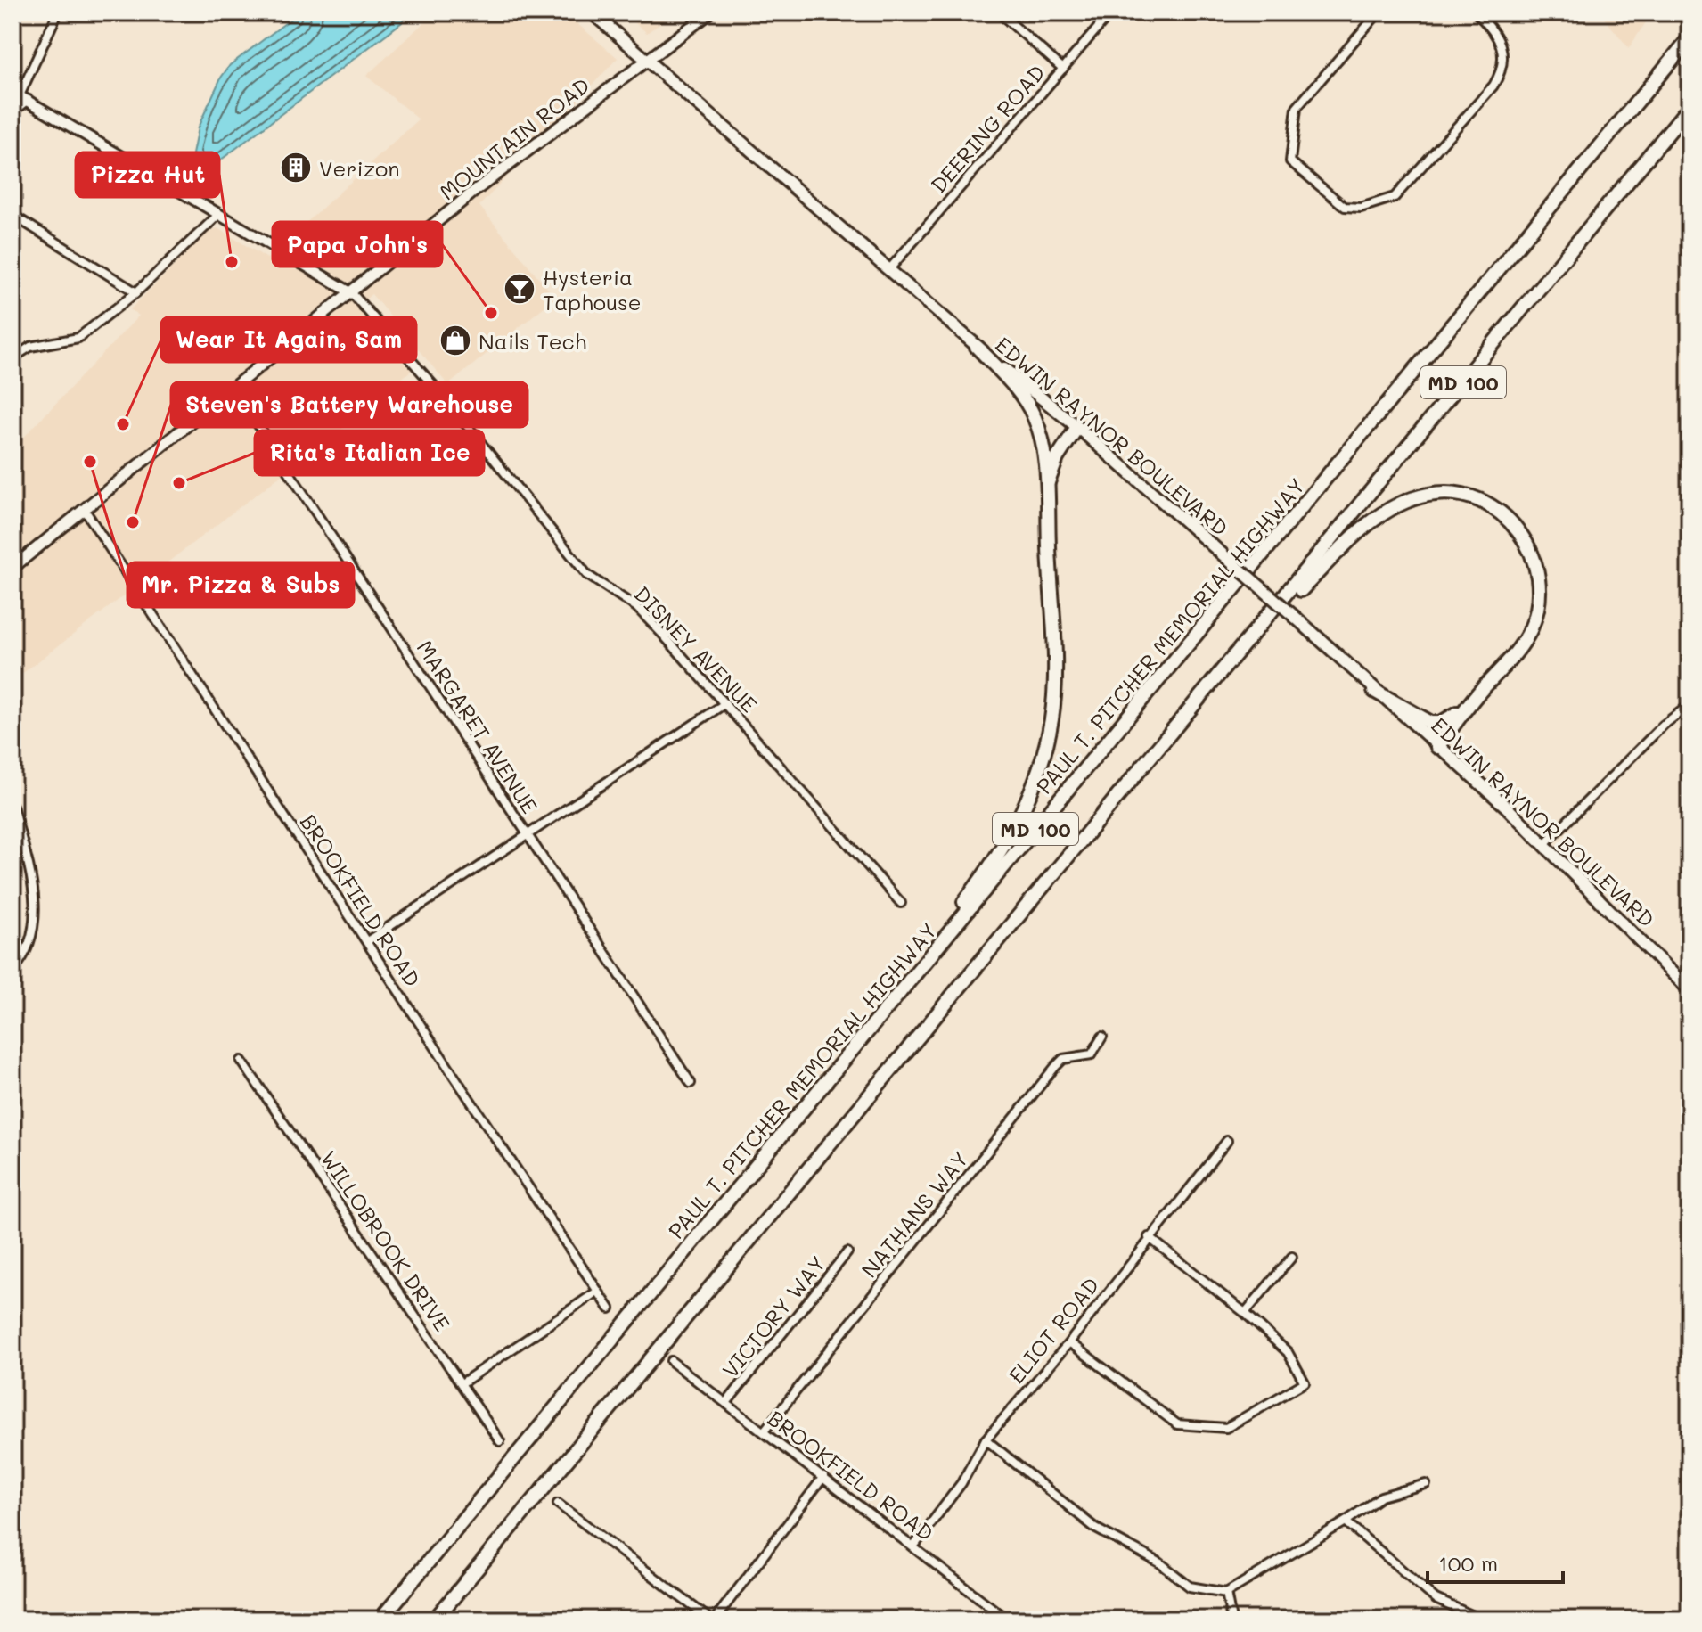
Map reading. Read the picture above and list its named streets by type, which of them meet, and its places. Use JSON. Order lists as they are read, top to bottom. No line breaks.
{"streets":{"highway":["MD 100","PAUL T. PITCHER MEMORIAL HIGHWAY"],"main road":["MOUNTAIN ROAD","EDWIN RAYNOR BOULEVARD"],"street":["DEERING ROAD","DISNEY AVENUE","MARGARET AVENUE","BROOKFIELD ROAD","NATHANS WAY","WILLOBROOK DRIVE","VICTORY WAY","ELIOT ROAD"]},"crossings":[["DEERING ROAD","EDWIN RAYNOR BOULEVARD"],["MOUNTAIN ROAD","EDWIN RAYNOR BOULEVARD"],["MOUNTAIN ROAD","DISNEY AVENUE"],["MOUNTAIN ROAD","MARGARET AVENUE"],["MOUNTAIN ROAD","BROOKFIELD ROAD"],["BROOKFIELD ROAD","NATHANS WAY"],["BROOKFIELD ROAD","VICTORY WAY"],["BROOKFIELD ROAD","ELIOT ROAD"]],"places":{"building":["Verizon"],"other":["Pizza Hut","Papa John's","Wear It Again, Sam","Mr. Pizza & Subs","Rita's Italian Ice","Steven's Battery Warehouse"],"bar":["Hysteria Taphouse"],"shop":["Nails Tech"]},"scale_bar":"100 m"}
